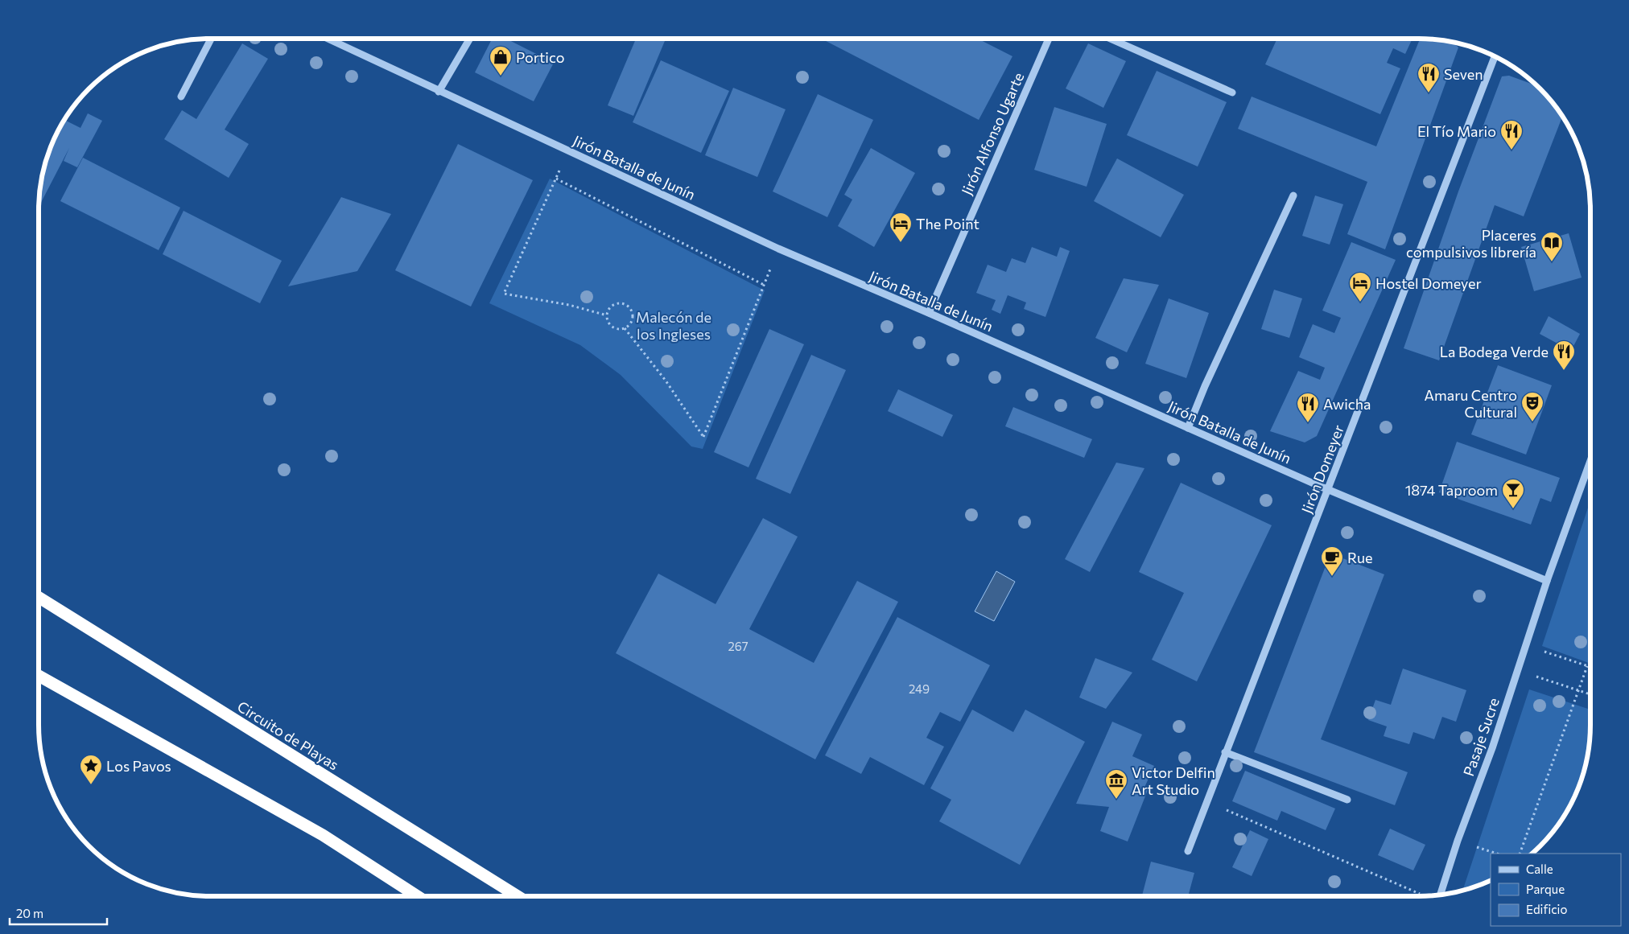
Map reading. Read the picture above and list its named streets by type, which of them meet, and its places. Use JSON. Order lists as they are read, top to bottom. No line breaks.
{"streets":{"highway":["Circuito de Playas"],"street":["Jirón Alfonso Ugarte","Jirón Batalla de Junín","Jirón Domeyer","Pasaje Sucre"]},"crossings":[["Jirón Alfonso Ugarte","Jirón Batalla de Junín"],["Jirón Batalla de Junín","Jirón Domeyer"],["Jirón Batalla de Junín","Pasaje Sucre"]],"parks":["Malecón de los Ingleses"],"places":{"shop":["Portico"],"restaurant":["Seven","El Tío Mario","La Bodega Verde","Awicha"],"hotel":["The Point","Hostel Domeyer"],"library":["Placeres compulsivos librería"],"theatre":["Amaru Centro Cultural"],"bar":["1874 Taproom"],"cafe":["Rue"],"place":["Los Pavos"],"museum":["Victor Delfin Art Studio"]},"house_numbers":["267","249"],"legend":["Calle","Parque","Edificio"],"scale_bar":"20 m"}
